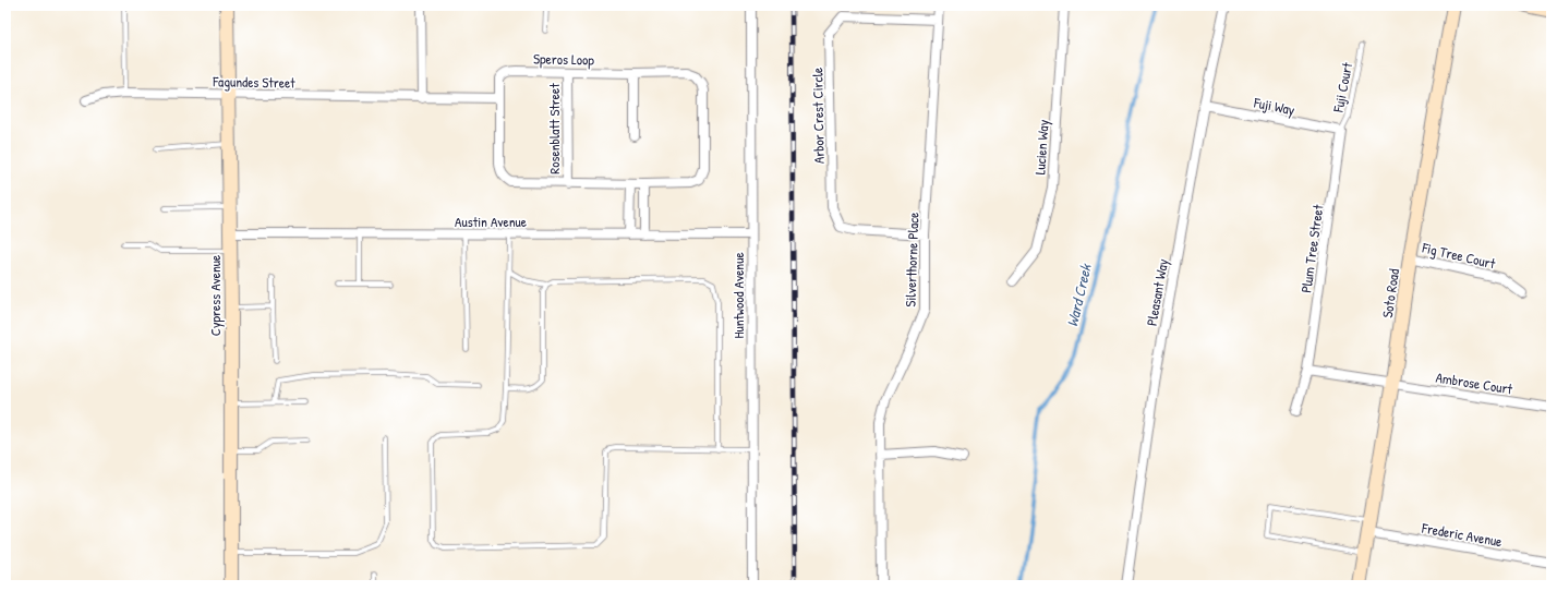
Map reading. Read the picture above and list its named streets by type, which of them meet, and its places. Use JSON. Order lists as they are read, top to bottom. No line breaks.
{"streets":{"street":["Speros Loop","Fagundes Street","Fuji Way","Arbor Crest Circle","Rosenblatt Street","Lucien Way","Austin Avenue","Plum Tree Street","Fig Tree Court","Silverthorne Place","Pleasant Way","Soto Road","Cypress Avenue","Huntwood Avenue","Ambrose Court","Frederic Avenue"],"lane":["Fuji Court"]},"crossings":[["Speros Loop","Fagundes Street"],["Speros Loop","Rosenblatt Street"],["Fagundes Street","Cypress Avenue"],["Fuji Court","Fuji Way"],["Fuji Court","Plum Tree Street"],["Fuji Way","Plum Tree Street"],["Fuji Way","Pleasant Way"],["Arbor Crest Circle","Silverthorne Place"],["Austin Avenue","Cypress Avenue"],["Austin Avenue","Huntwood Avenue"],["Fig Tree Court","Soto Road"],["Soto Road","Ambrose Court"],["Soto Road","Frederic Avenue"]],"water":["Ward Creek"]}
